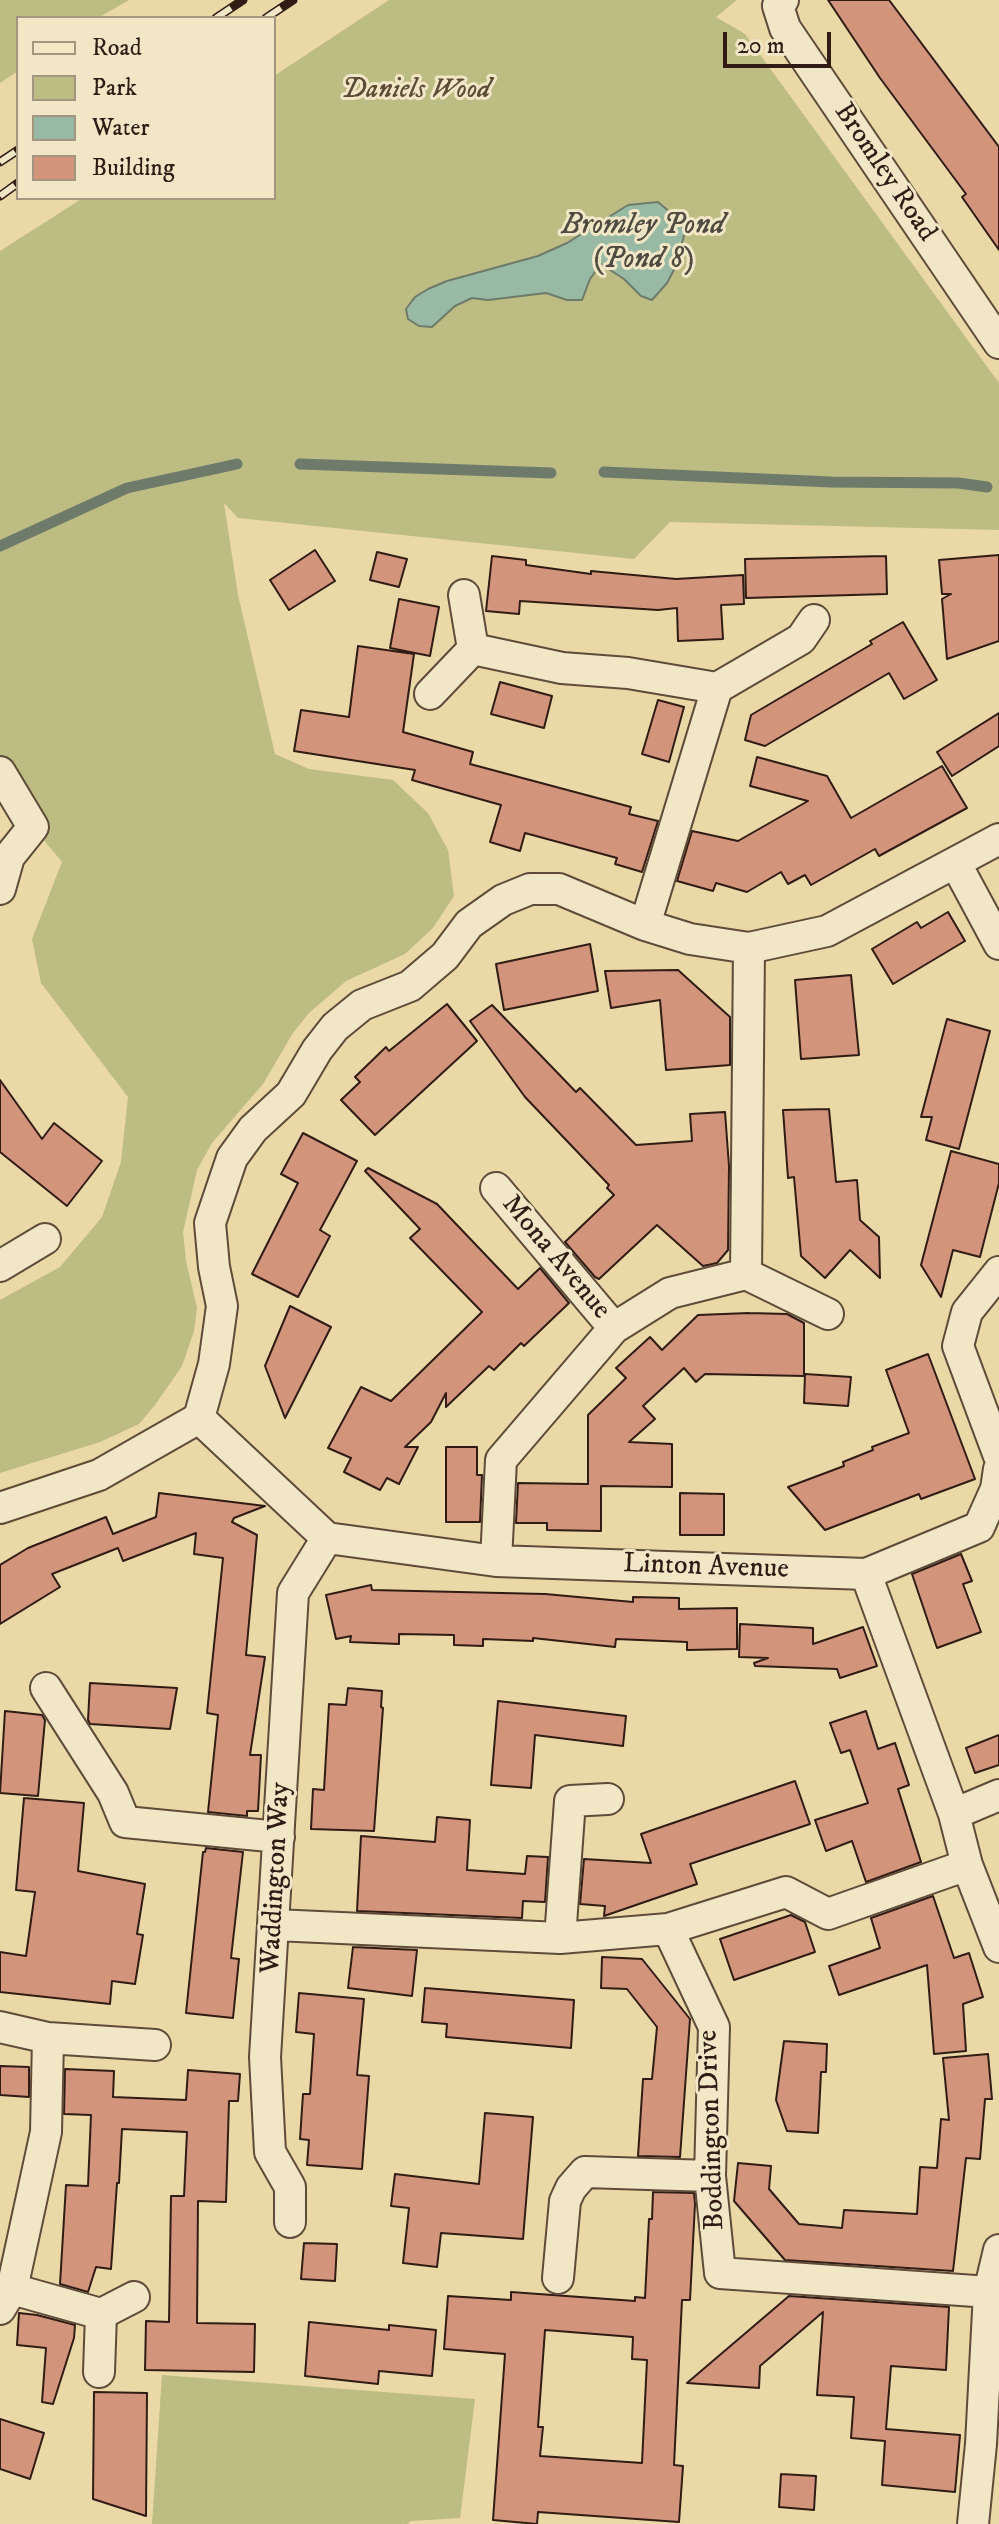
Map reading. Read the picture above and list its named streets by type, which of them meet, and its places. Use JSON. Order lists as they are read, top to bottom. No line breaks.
{"streets":{"street":["Bromley Road","Mona Avenue","Linton Avenue","Waddington Way","Boddington Drive"]},"crossings":[["Mona Avenue","Linton Avenue"],["Linton Avenue","Waddington Way"]],"water":["Bromley Pond (Pond 8)"],"parks":["Daniels Wood"],"legend":["Road","Park","Water","Building"],"scale_bar":"20 m"}
